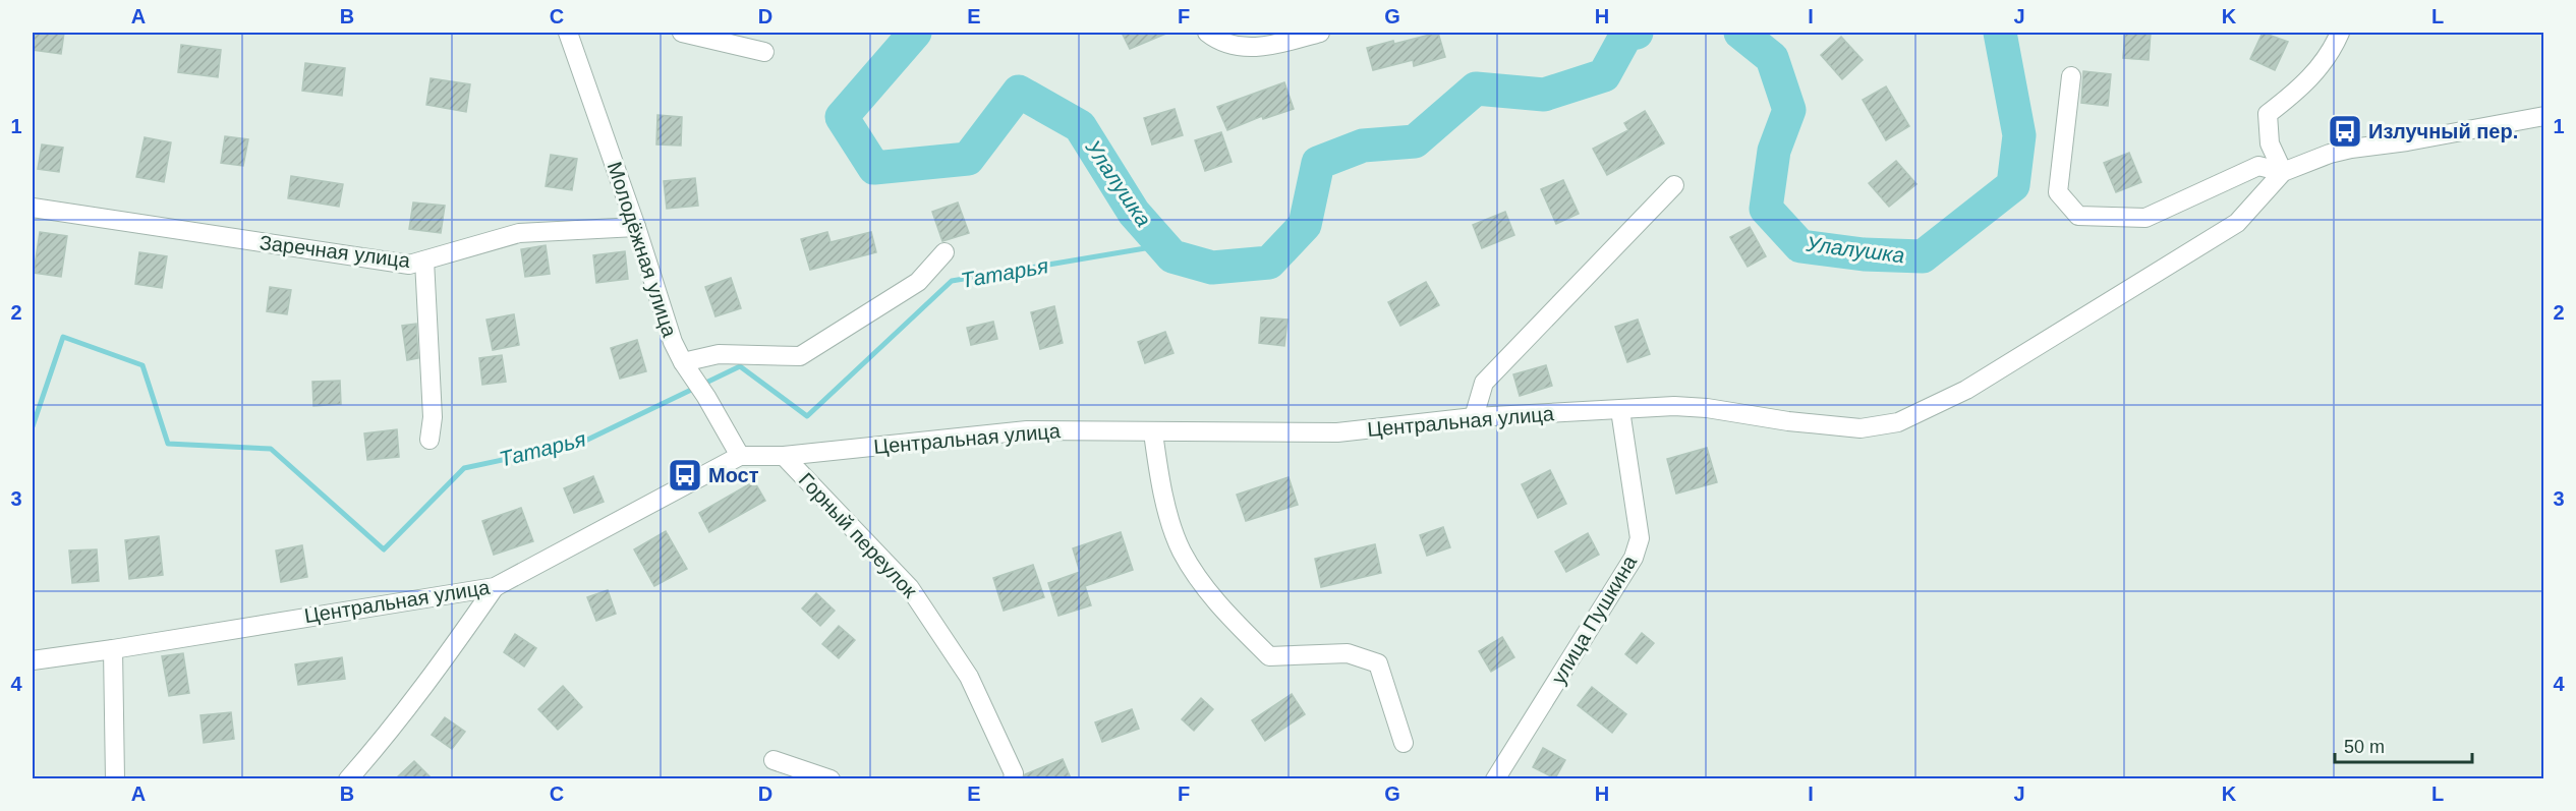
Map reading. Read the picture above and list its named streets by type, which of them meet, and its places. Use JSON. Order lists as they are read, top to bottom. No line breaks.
{"streets":{"street":["Молодёжная улица","Заречная улица","Центральная улица","Горный переулок","улица Пушкина"]},"crossings":[["Молодёжная улица","Заречная улица"],["Молодёжная улица","Центральная улица"],["Центральная улица","Горный переулок"],["Центральная улица","улица Пушкина"]],"water":["Улалушка","Татарья"],"places":{"bus stop":["Излучный пер.","Мост"]},"scale_bar":"50 m","grid":{"columns":["A","B","C","D","E","F","G","H","I","J","K","L"],"rows":["1","2","3","4"]}}
